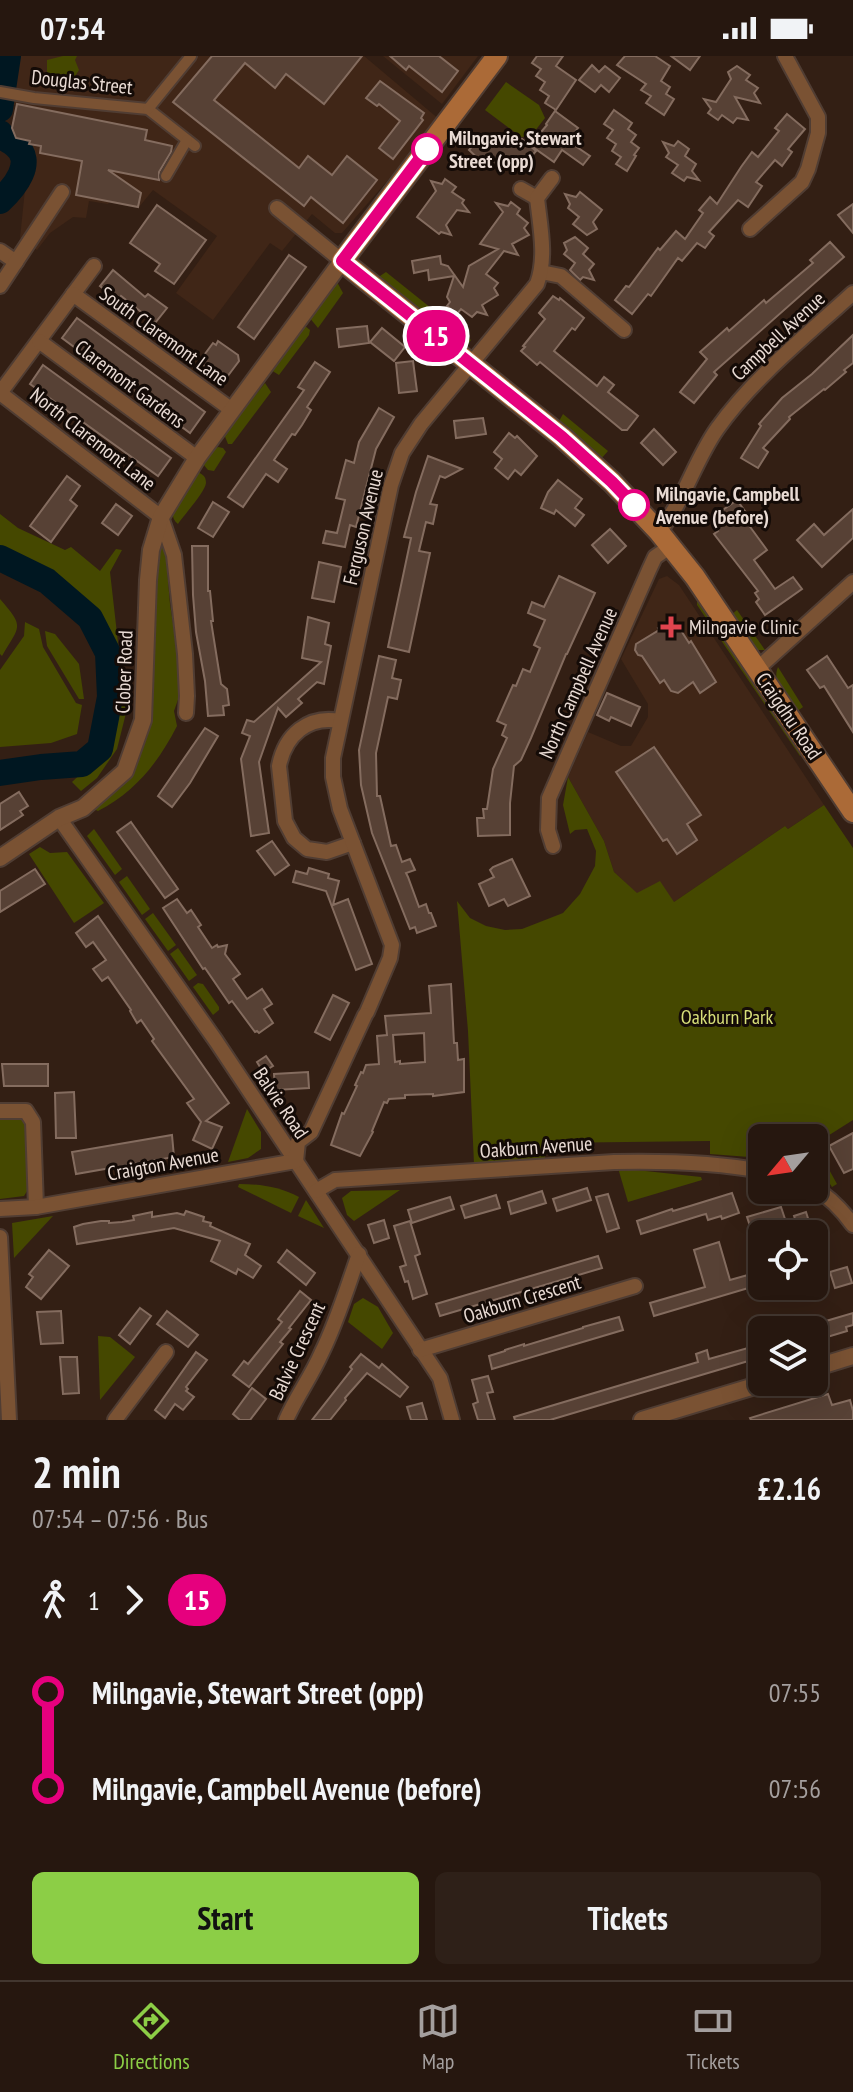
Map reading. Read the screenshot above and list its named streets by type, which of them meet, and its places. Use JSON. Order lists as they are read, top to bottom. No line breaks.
{"streets":{"main road":["Craigdhu Road"],"street":["Douglas Street","South Claremont Lane","Campbell Avenue","Claremont Gardens","North Claremont Lane","Ferguson Avenue","Clober Road","North Campbell Avenue","Balvie Road","Oakburn Avenue","Craigton Avenue","Oakburn Crescent","Balvie Crescent"]},"crossings":[["South Claremont Lane","Clober Road"],["Campbell Avenue","North Campbell Avenue"],["Campbell Avenue","Craigdhu Road"],["Claremont Gardens","Clober Road"],["North Claremont Lane","Clober Road"],["Ferguson Avenue","Craigdhu Road"],["Ferguson Avenue","Balvie Road"],["Ferguson Avenue","Craigton Avenue"],["Clober Road","Craigdhu Road"],["Clober Road","Balvie Road"],["North Campbell Avenue","Craigdhu Road"],["Balvie Road","Oakburn Avenue"],["Balvie Road","Craigton Avenue"],["Balvie Road","Oakburn Crescent"],["Balvie Road","Balvie Crescent"]],"parks":["Oakburn Park"],"places":{"other":["Milngavie, Stewart Street (opp)","Milngavie, Campbell Avenue (before)"],"health":["Milngavie Clinic"]},"lines":["bus line 15"],"north":"bottom left","page":{"status":"07:54","on_map":"15","heading":["2 min","07:54 – 07:56 · Bus","£2.16"],"legs":["1","15"],"list":[{"name":"Milngavie, Stewart Street (opp)","value":"07:55"},{"name":"Milngavie, Campbell Avenue (before)","value":"07:56"}],"buttons":["Start","Tickets"],"tabs":["Directions","Map","Tickets"]}}
